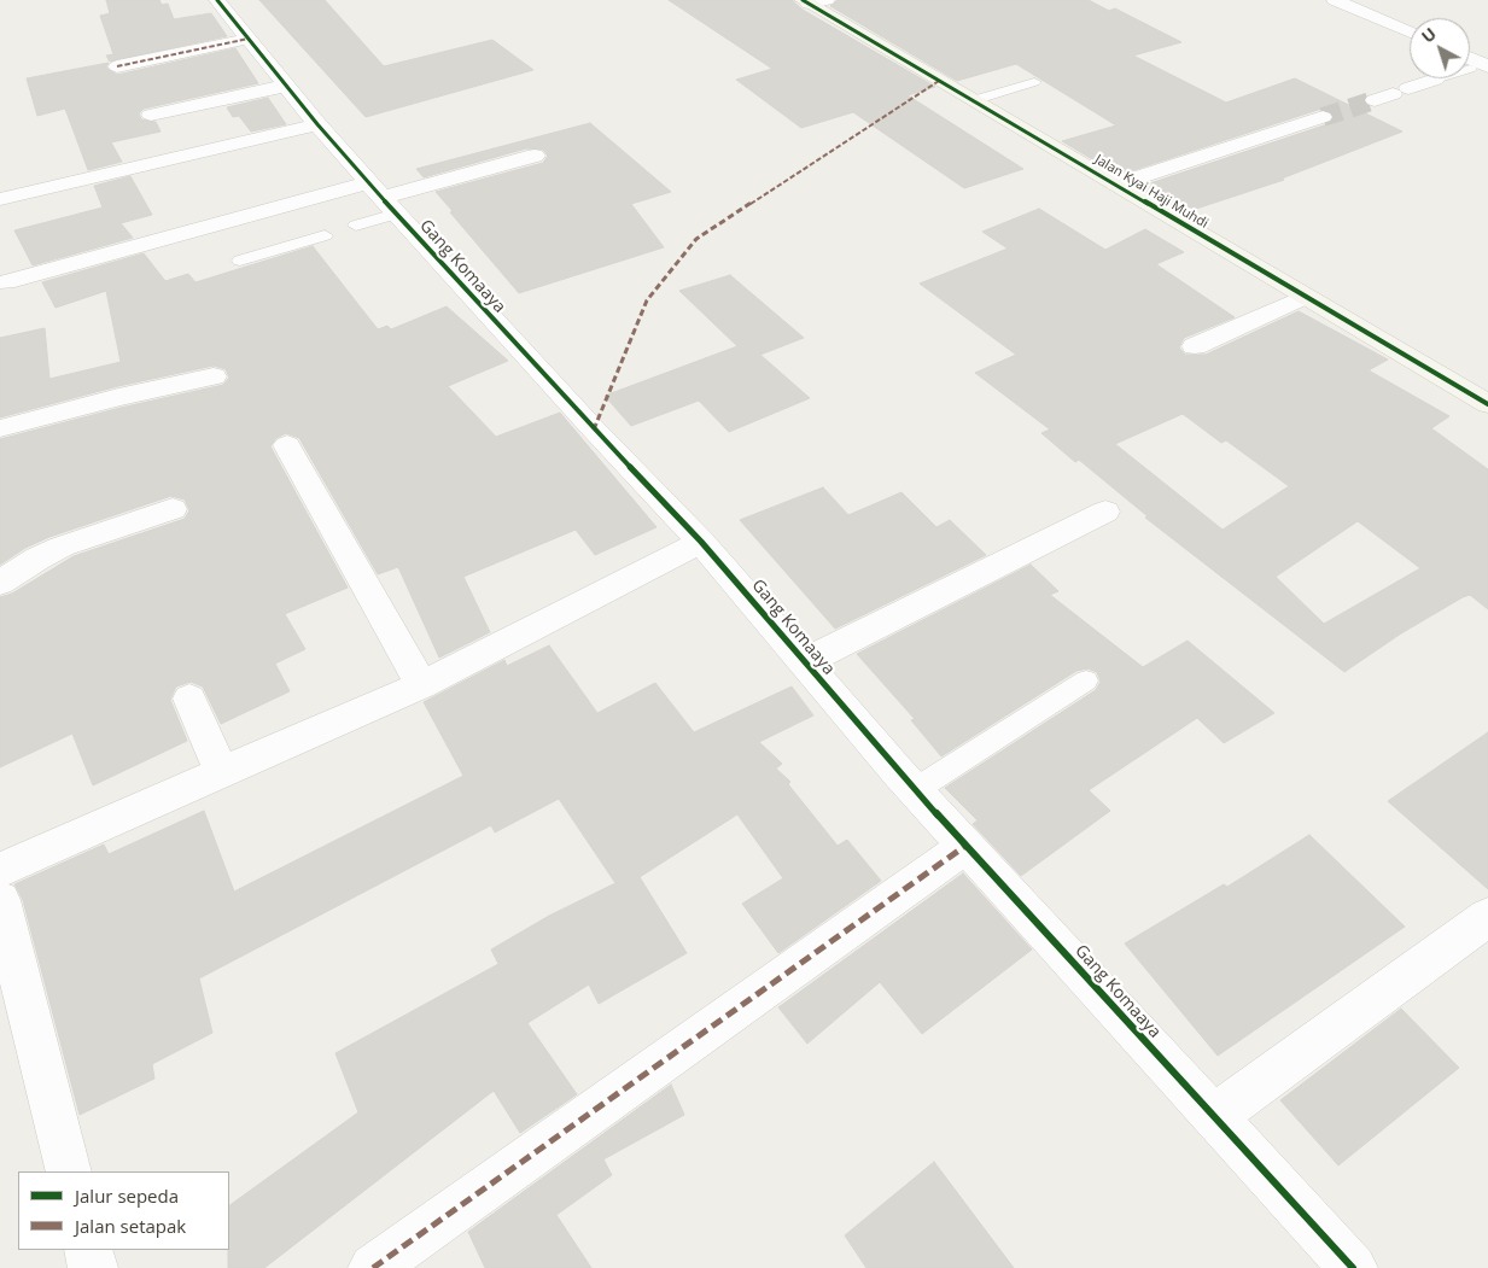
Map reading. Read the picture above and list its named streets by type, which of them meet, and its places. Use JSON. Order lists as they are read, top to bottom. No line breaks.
{"streets":{"street":["Jalan Kyai Haji Muhdi","Gang Komaaya"]},"legend":["Jalur sepeda","Jalan setapak"],"north":"top left"}
